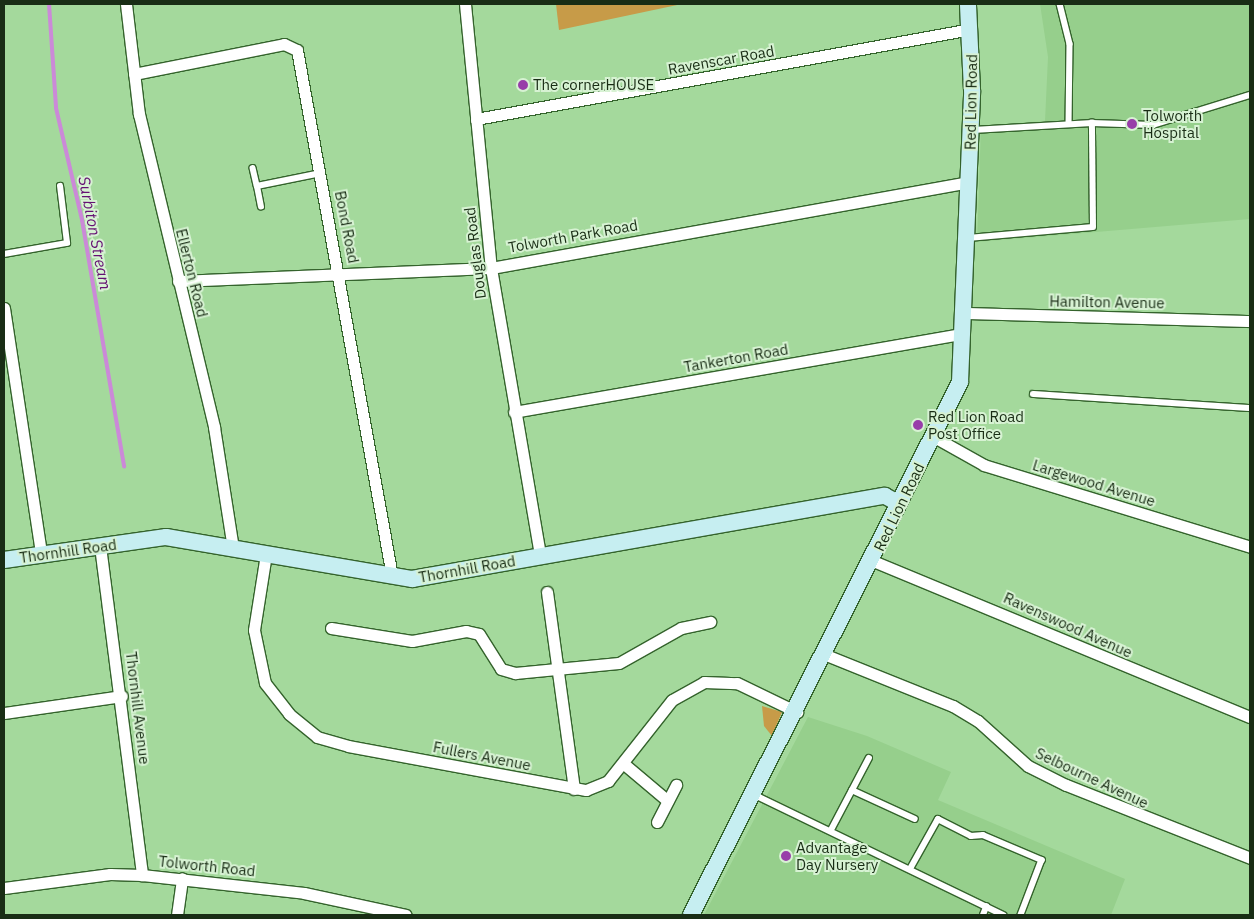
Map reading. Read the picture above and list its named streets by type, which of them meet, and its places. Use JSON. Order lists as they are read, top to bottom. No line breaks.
{"streets":{"street":["Ravenscar Road","Red Lion Road","Bond Road","Tolworth Park Road","Douglas Road","Ellerton Road","Hamilton Avenue","Tankerton Road","Largewood Avenue","Thornhill Road","Ravenswood Avenue","Thornhill Avenue","Fullers Avenue","Selbourne Avenue","Tolworth Road"]},"crossings":[["Ravenscar Road","Red Lion Road"],["Ravenscar Road","Douglas Road"],["Red Lion Road","Tolworth Park Road"],["Red Lion Road","Hamilton Avenue"],["Red Lion Road","Tankerton Road"],["Red Lion Road","Largewood Avenue"],["Red Lion Road","Thornhill Road"],["Red Lion Road","Ravenswood Avenue"],["Red Lion Road","Fullers Avenue"],["Red Lion Road","Selbourne Avenue"],["Bond Road","Tolworth Park Road"],["Bond Road","Ellerton Road"],["Bond Road","Thornhill Road"],["Tolworth Park Road","Douglas Road"],["Tolworth Park Road","Ellerton Road"],["Douglas Road","Tankerton Road"],["Douglas Road","Thornhill Road"],["Ellerton Road","Thornhill Road"],["Thornhill Road","Thornhill Avenue"],["Thornhill Road","Fullers Avenue"],["Thornhill Avenue","Tolworth Road"]],"water":["Surbiton Stream"],"places":["The cornerHOUSE","Tolworth Hospital","Red Lion Road Post Office","Advantage Day Nursery"]}
